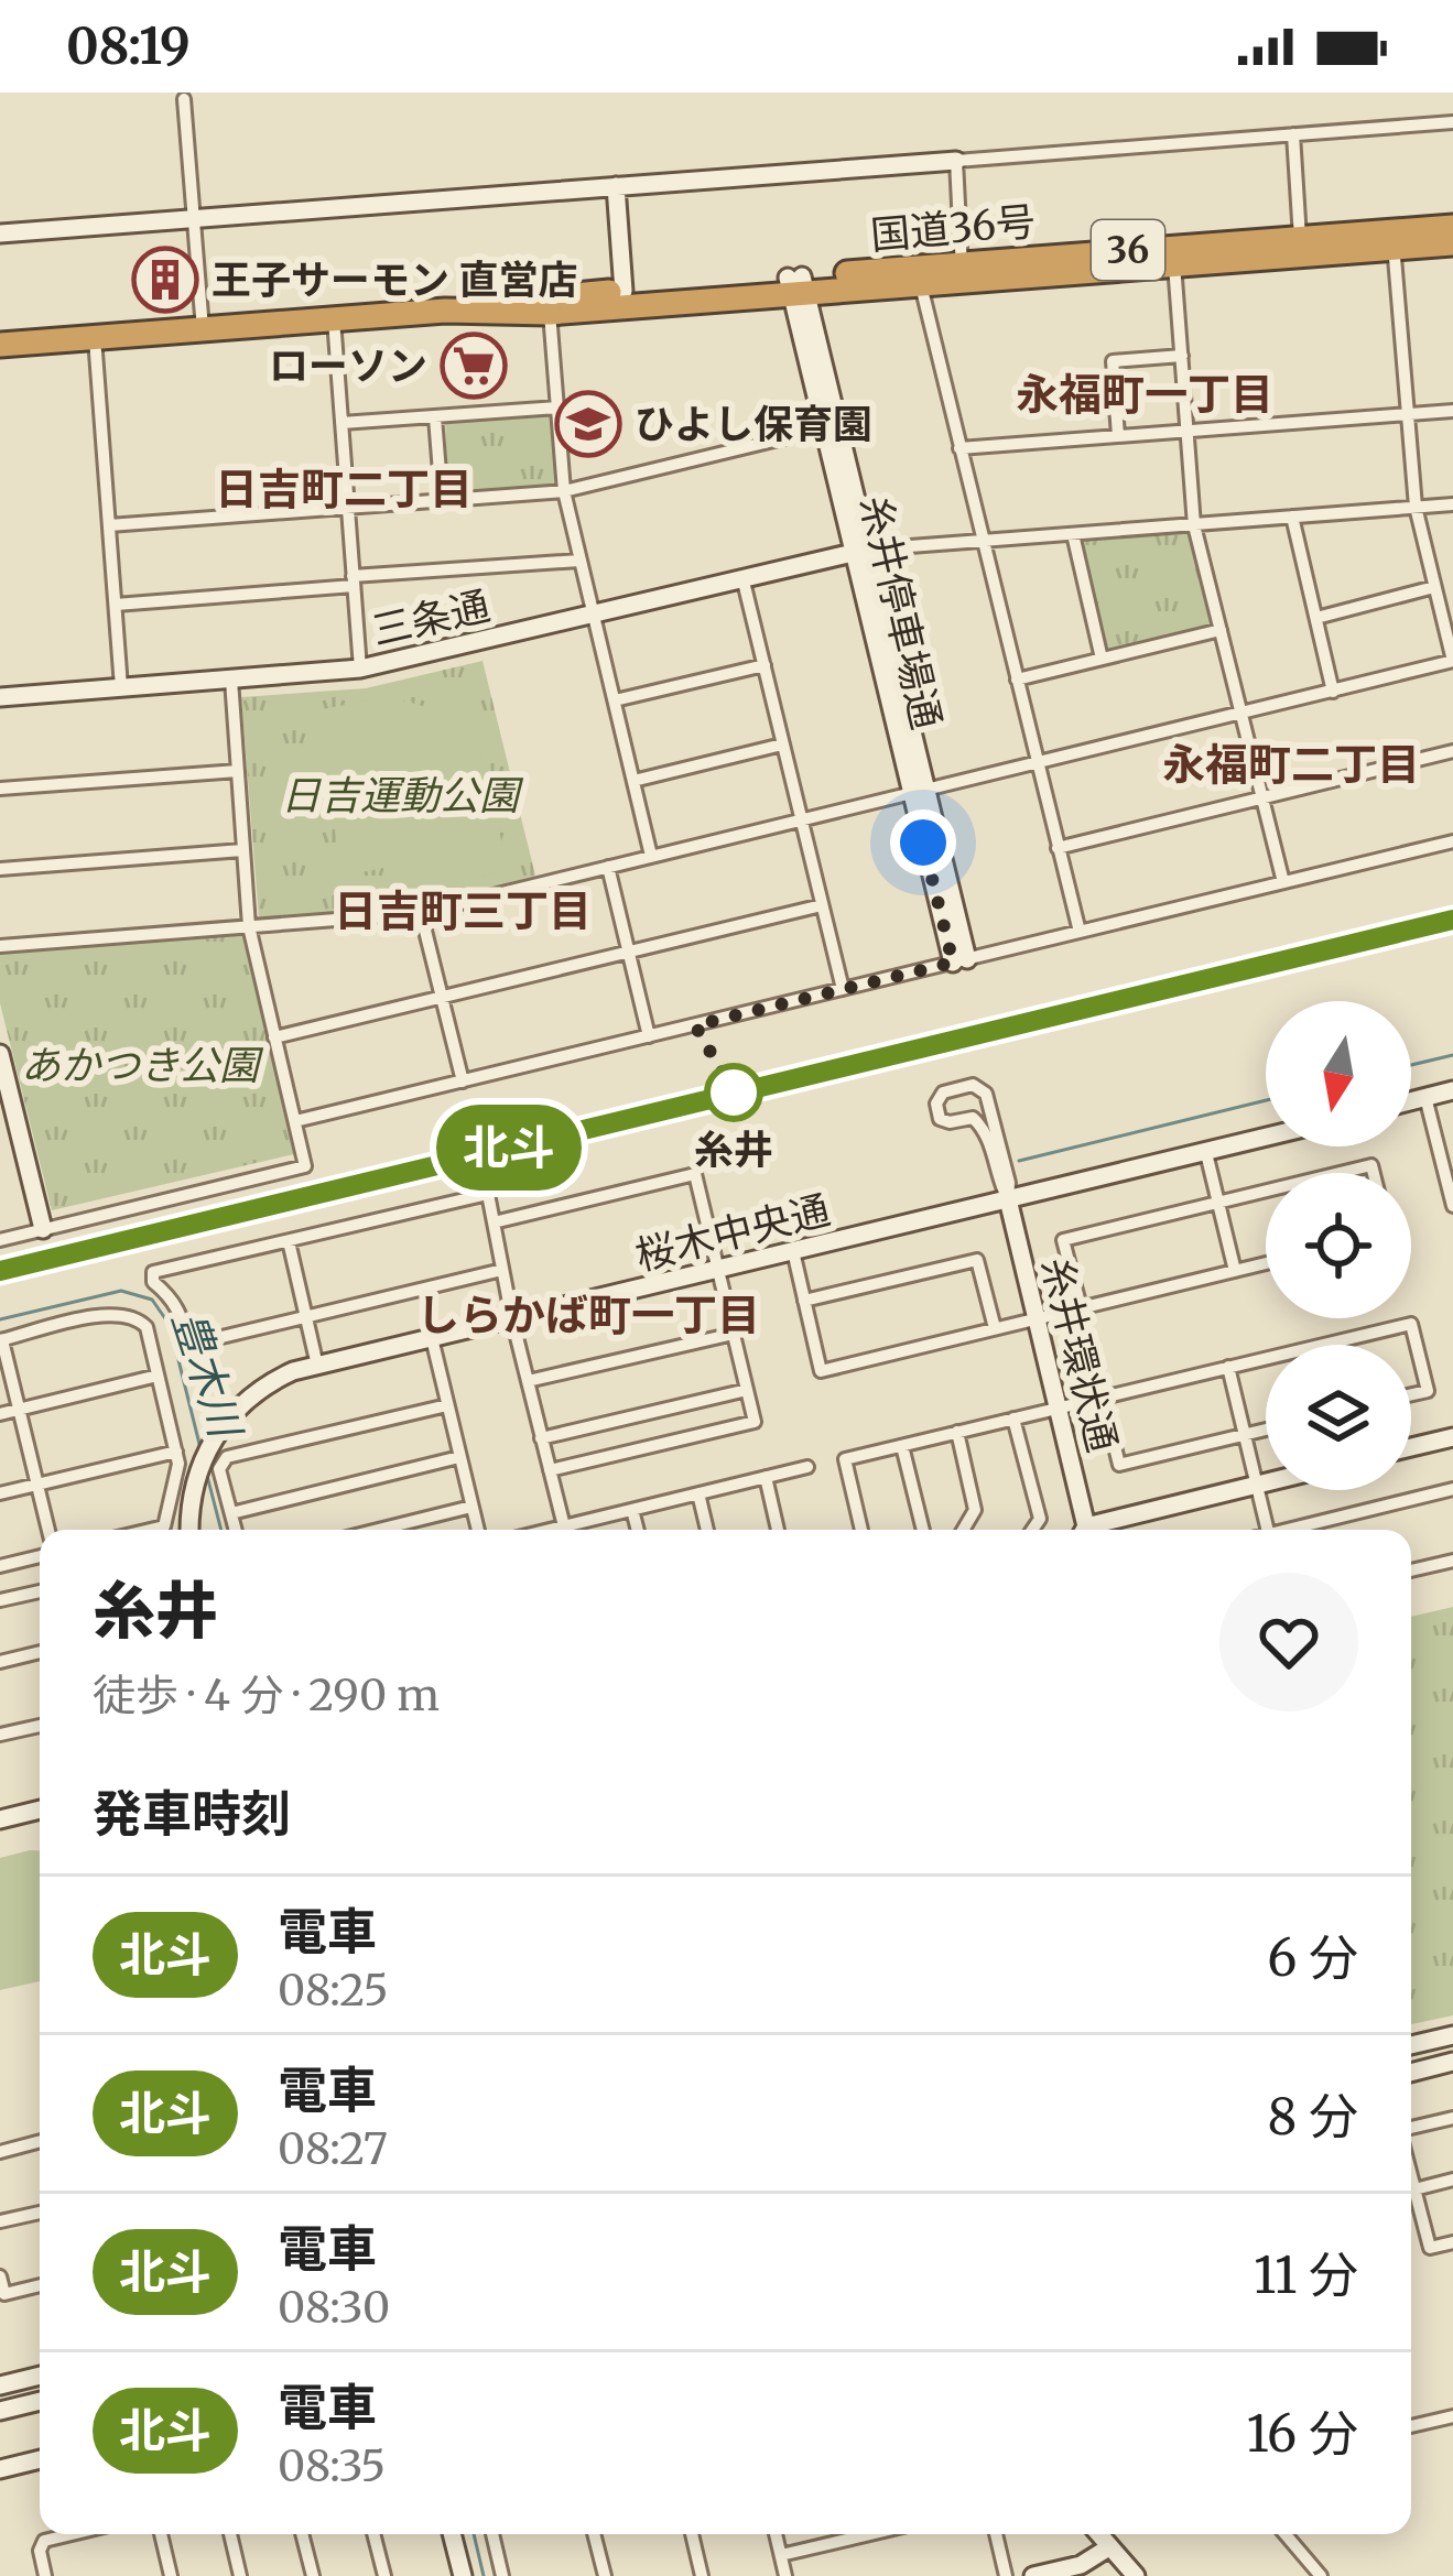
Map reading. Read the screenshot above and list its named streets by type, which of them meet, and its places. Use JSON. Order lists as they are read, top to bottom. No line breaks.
{"streets":{"highway":["国道36号","36"],"street":["糸井停車場通","三条通","桜木中央通","糸井環状通"]},"crossings":[["国道36号","糸井停車場通"],["糸井停車場通","三条通"],["桜木中央通","糸井環状通"]],"districts":["永福町一丁目","日吉町二丁目","永福町二丁目","日吉町三丁目","しらかば町一丁目"],"water":["豊木川"],"parks":["日吉運動公園","あかつき公園"],"places":{"building":["王子サーモン 直営店"],"supermarket":["ローソン"],"school or university":["ひよし保育園"],"other":["糸井"]},"north":"bottom","page":{"status":"08:19","on_map":"北斗","heading":[["糸井","徒歩 · 4 分 · 290 m"],"発車時刻"],"list":[{"mark":"北斗","name":"電車","note":"08:25","value":"6 分"},{"mark":"北斗","name":"電車","note":"08:27","value":"8 分"},{"mark":"北斗","name":"電車","note":"08:30","value":"11 分"},{"mark":"北斗","name":"電車","note":"08:35","value":"16 分"}]}}
